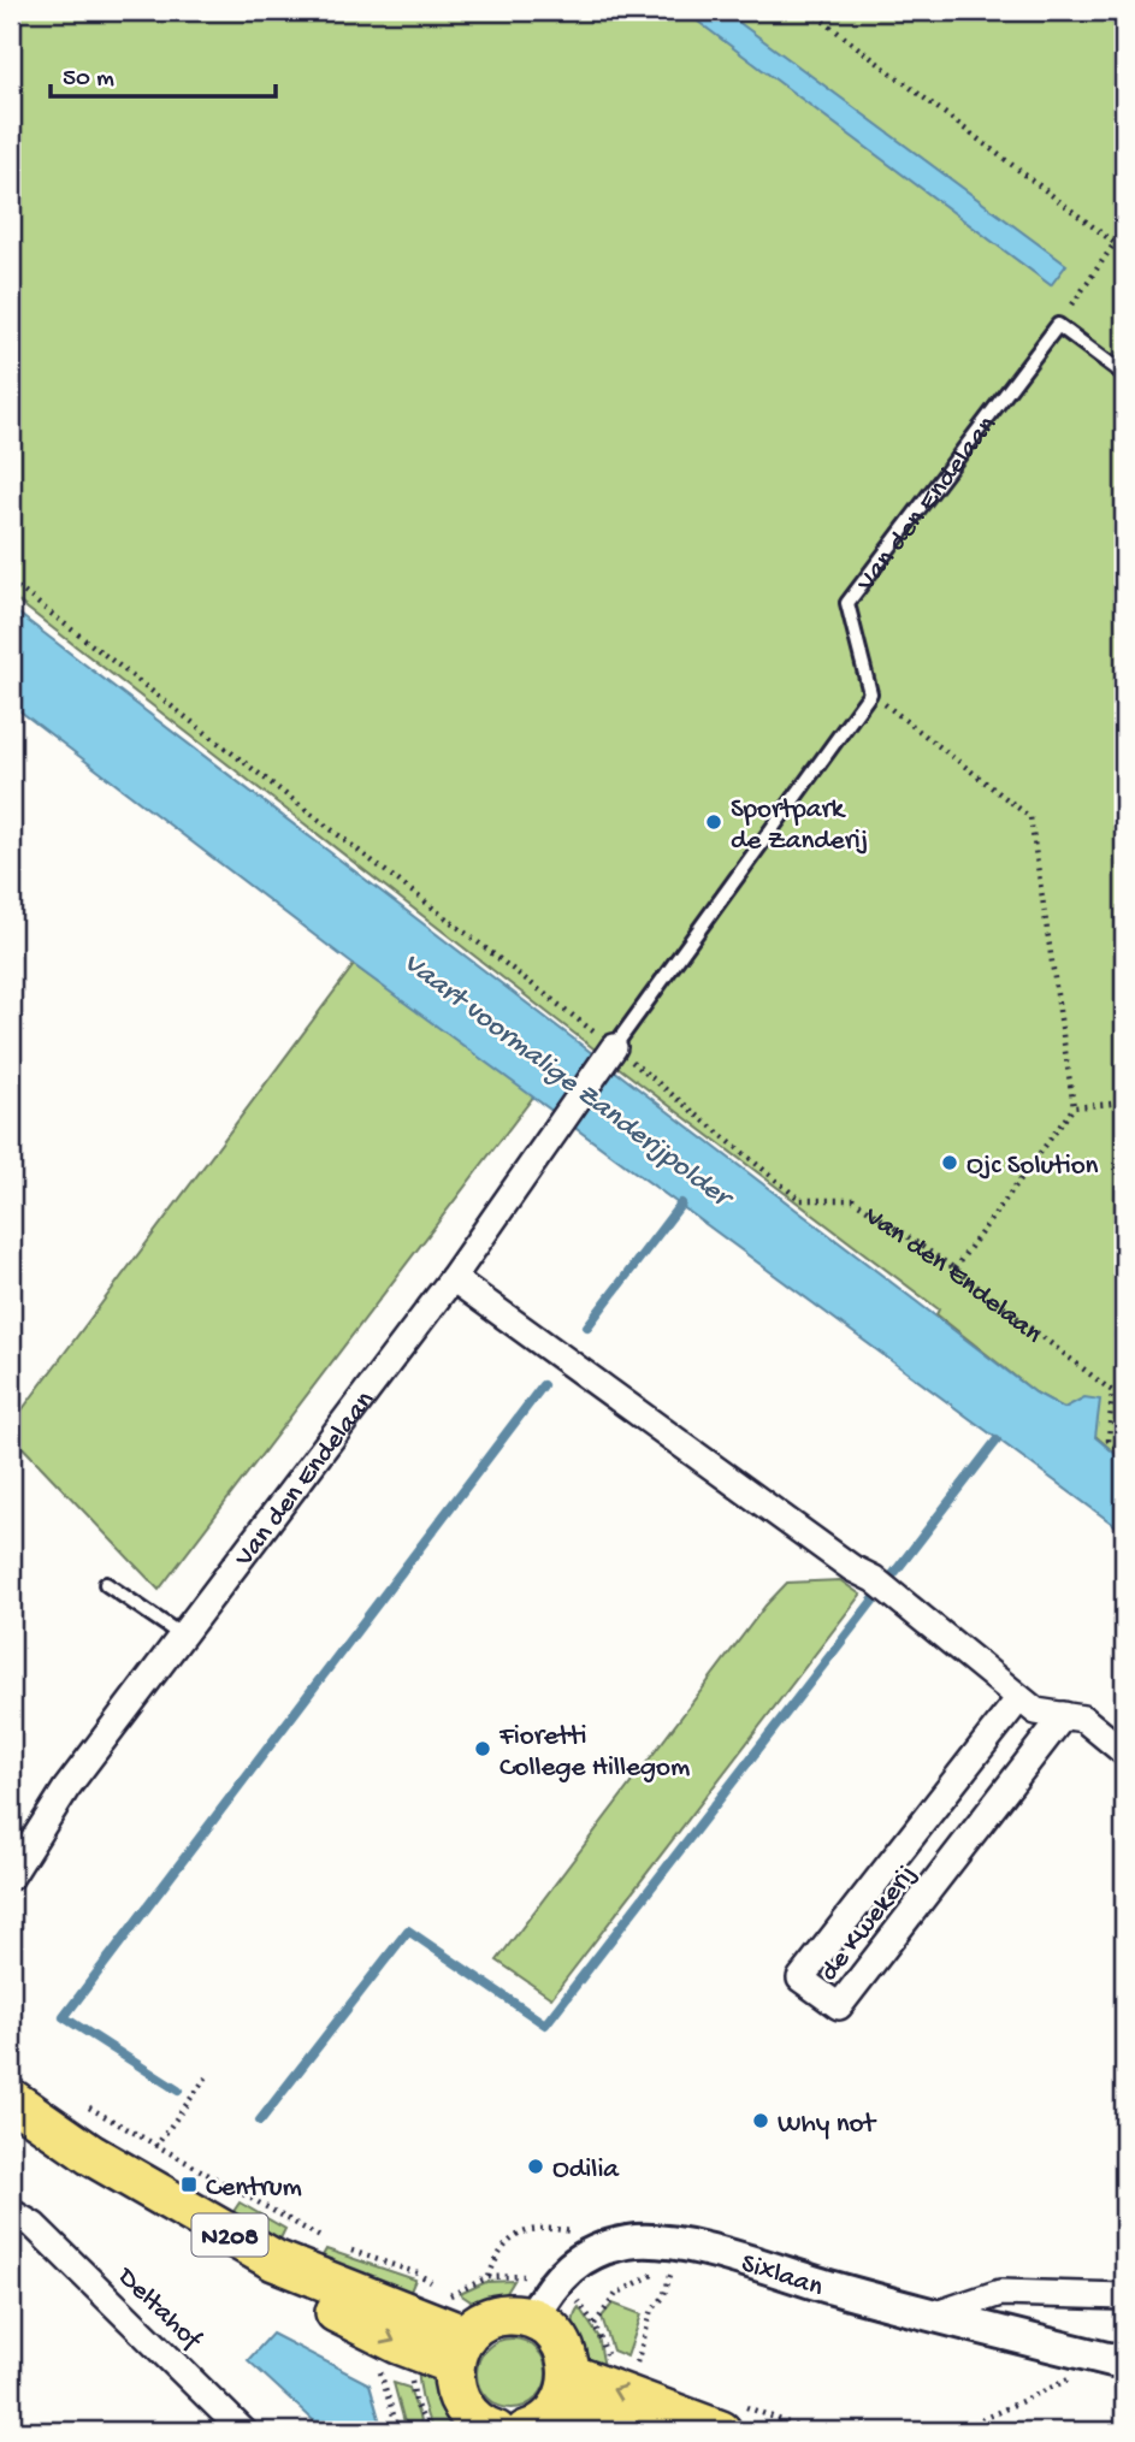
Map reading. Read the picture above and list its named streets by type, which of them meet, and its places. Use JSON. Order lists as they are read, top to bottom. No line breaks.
{"streets":{"main road":["N208"],"street":["Van den Endelaan","de Kwekerij","Sixlaan","Deltahof"]},"water":["Vaart voormalige Zanderijpolder"],"places":{"other":["Sportpark de Zanderij","Ojc Solution","Fioretti College Hillegom","Why not","Odilia"],"transit":["Centrum"]},"scale_bar":"50 m"}
